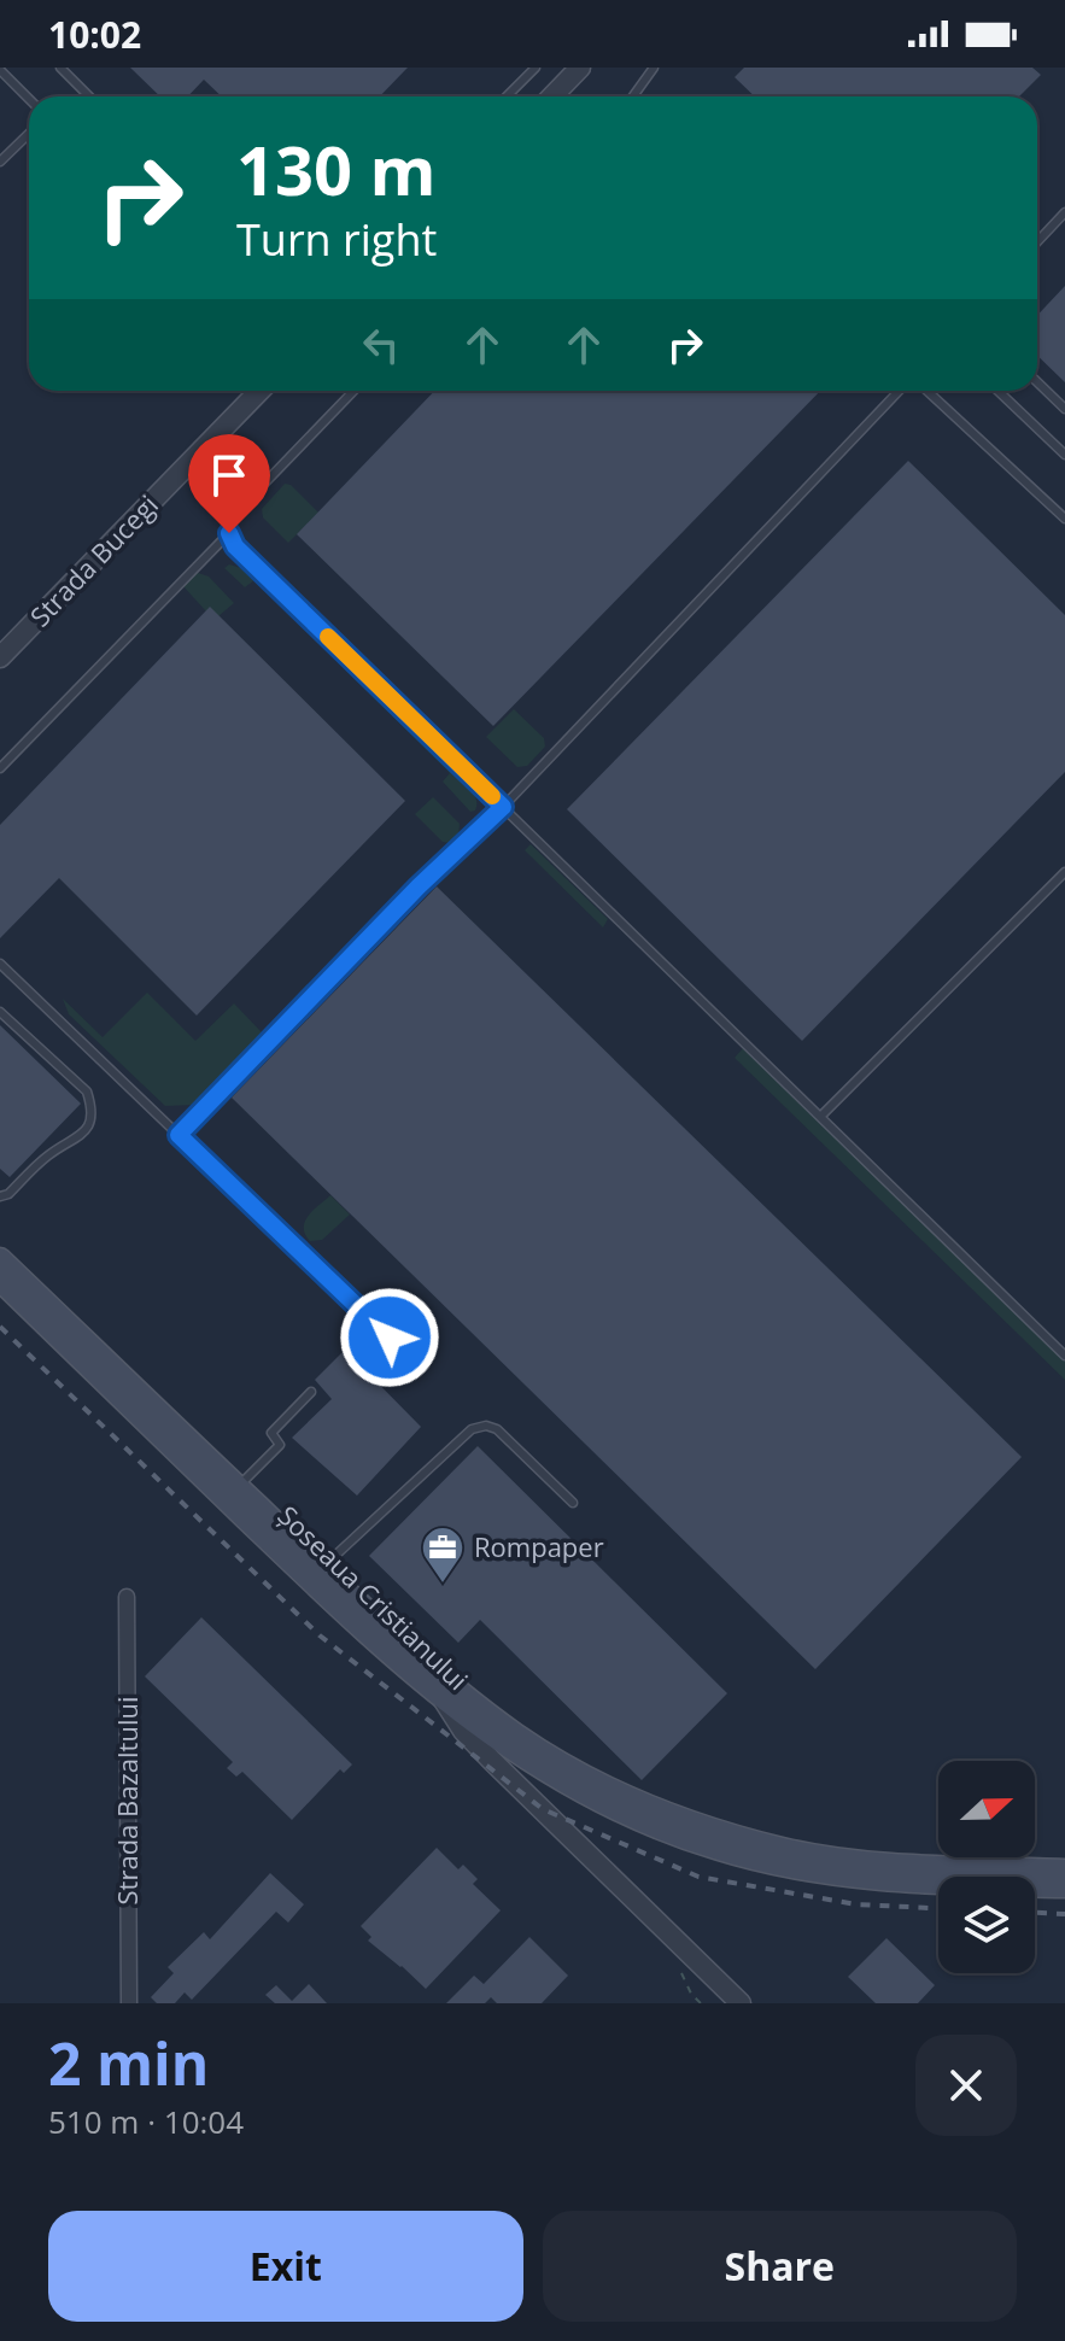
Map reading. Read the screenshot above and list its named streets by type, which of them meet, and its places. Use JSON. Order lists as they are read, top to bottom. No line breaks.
{"streets":{"main road":["Șoseaua Cristianului"],"street":["Strada Bucegi","Strada Bazaltului"]},"places":{"office":["Rompaper"]},"north":"right","page":{"status":"10:02","turn":["130 m","Turn right"],"heading":["2 min","510 m · 10:04"],"buttons":["Exit","Share"]}}
